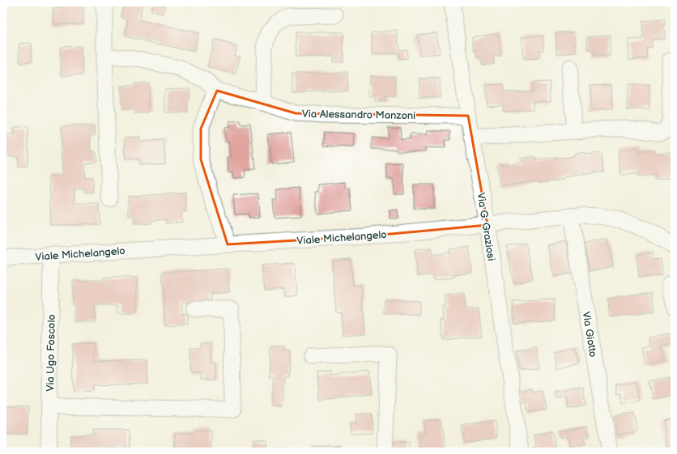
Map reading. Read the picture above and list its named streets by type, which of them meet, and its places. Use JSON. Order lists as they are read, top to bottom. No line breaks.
{"streets":{"street":["Via Alessandro Manzoni","Via G. Graziosi","Viale Michelangelo","Via Giotto","Via Ugo Foscolo"]},"crossings":[["Via Alessandro Manzoni","Via G. Graziosi"],["Via G. Graziosi","Viale Michelangelo"],["Viale Michelangelo","Via Giotto"],["Viale Michelangelo","Via Ugo Foscolo"]]}
